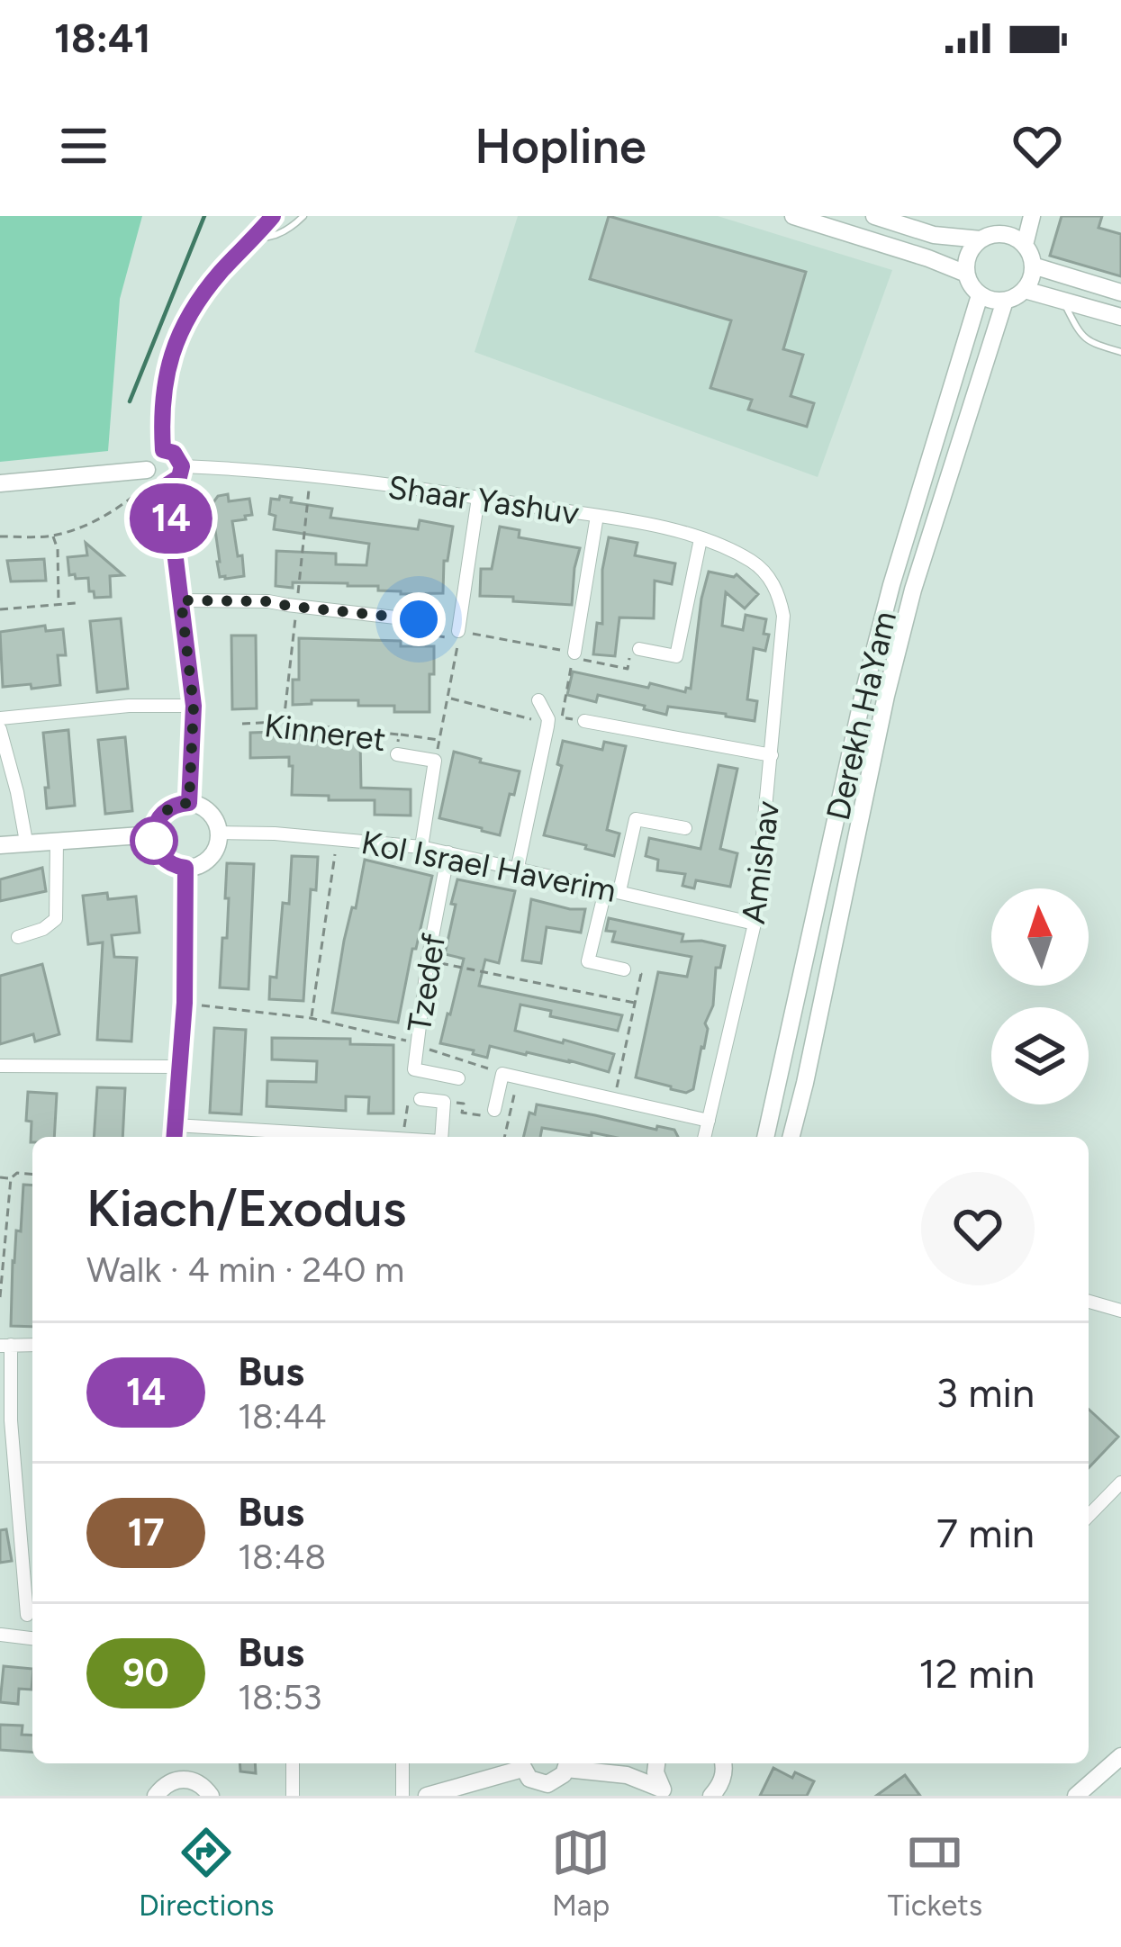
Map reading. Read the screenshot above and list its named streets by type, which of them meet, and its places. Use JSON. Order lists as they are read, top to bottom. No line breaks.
{"streets":{"street":["Shaar Yashuv","Derekh HaYam","Kinneret","Amishav","Kol Israel Haverim","Tzedef"]},"crossings":[["Shaar Yashuv","Amishav"],["Amishav","Kol Israel Haverim"],["Kol Israel Haverim","Tzedef"]],"lines":["bus line 14"],"north":"top","page":{"status":"18:41","header":"Hopline","on_map":"14","heading":["Kiach/Exodus","Walk · 4 min · 240 m"],"list":[{"mark":"14","name":"Bus","note":"18:44","value":"3 min"},{"mark":"17","name":"Bus","note":"18:48","value":"7 min"},{"mark":"90","name":"Bus","note":"18:53","value":"12 min"}],"tabs":["Directions","Map","Tickets"]}}
